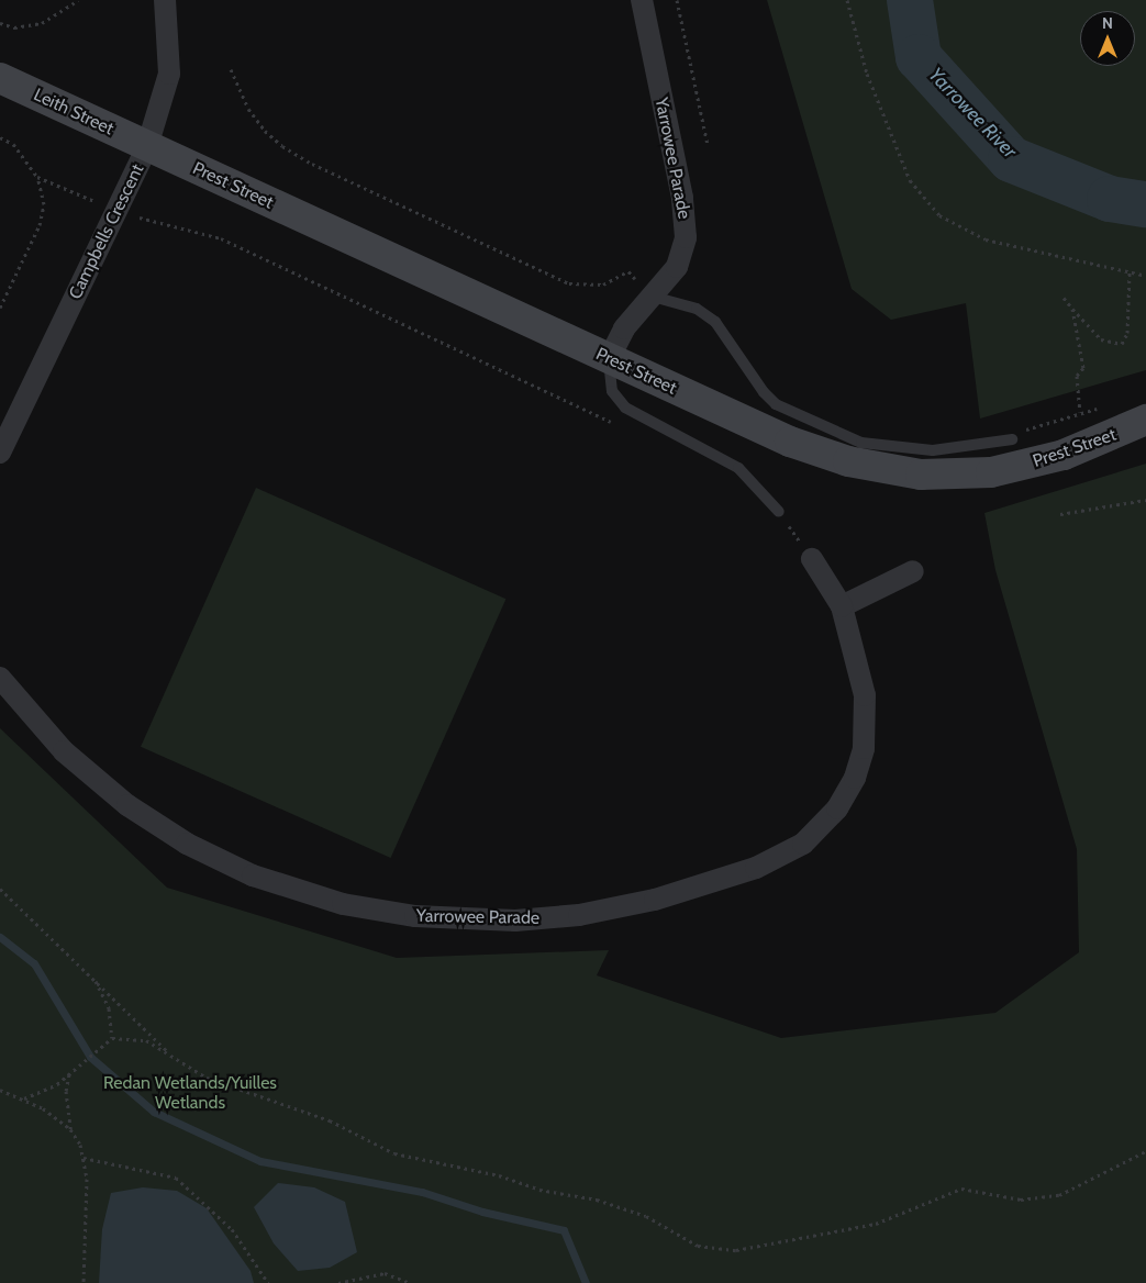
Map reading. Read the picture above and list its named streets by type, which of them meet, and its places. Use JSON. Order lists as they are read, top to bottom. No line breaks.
{"streets":{"main road":["Leith Street","Prest Street"],"street":["Yarrowee Parade","Campbells Crescent"]},"crossings":[["Leith Street","Prest Street"],["Leith Street","Campbells Crescent"],["Yarrowee Parade","Prest Street"],["Prest Street","Campbells Crescent"]],"water":["Yarrowee River"],"parks":["Redan Wetlands/Yuilles Wetlands"],"north":"top"}
